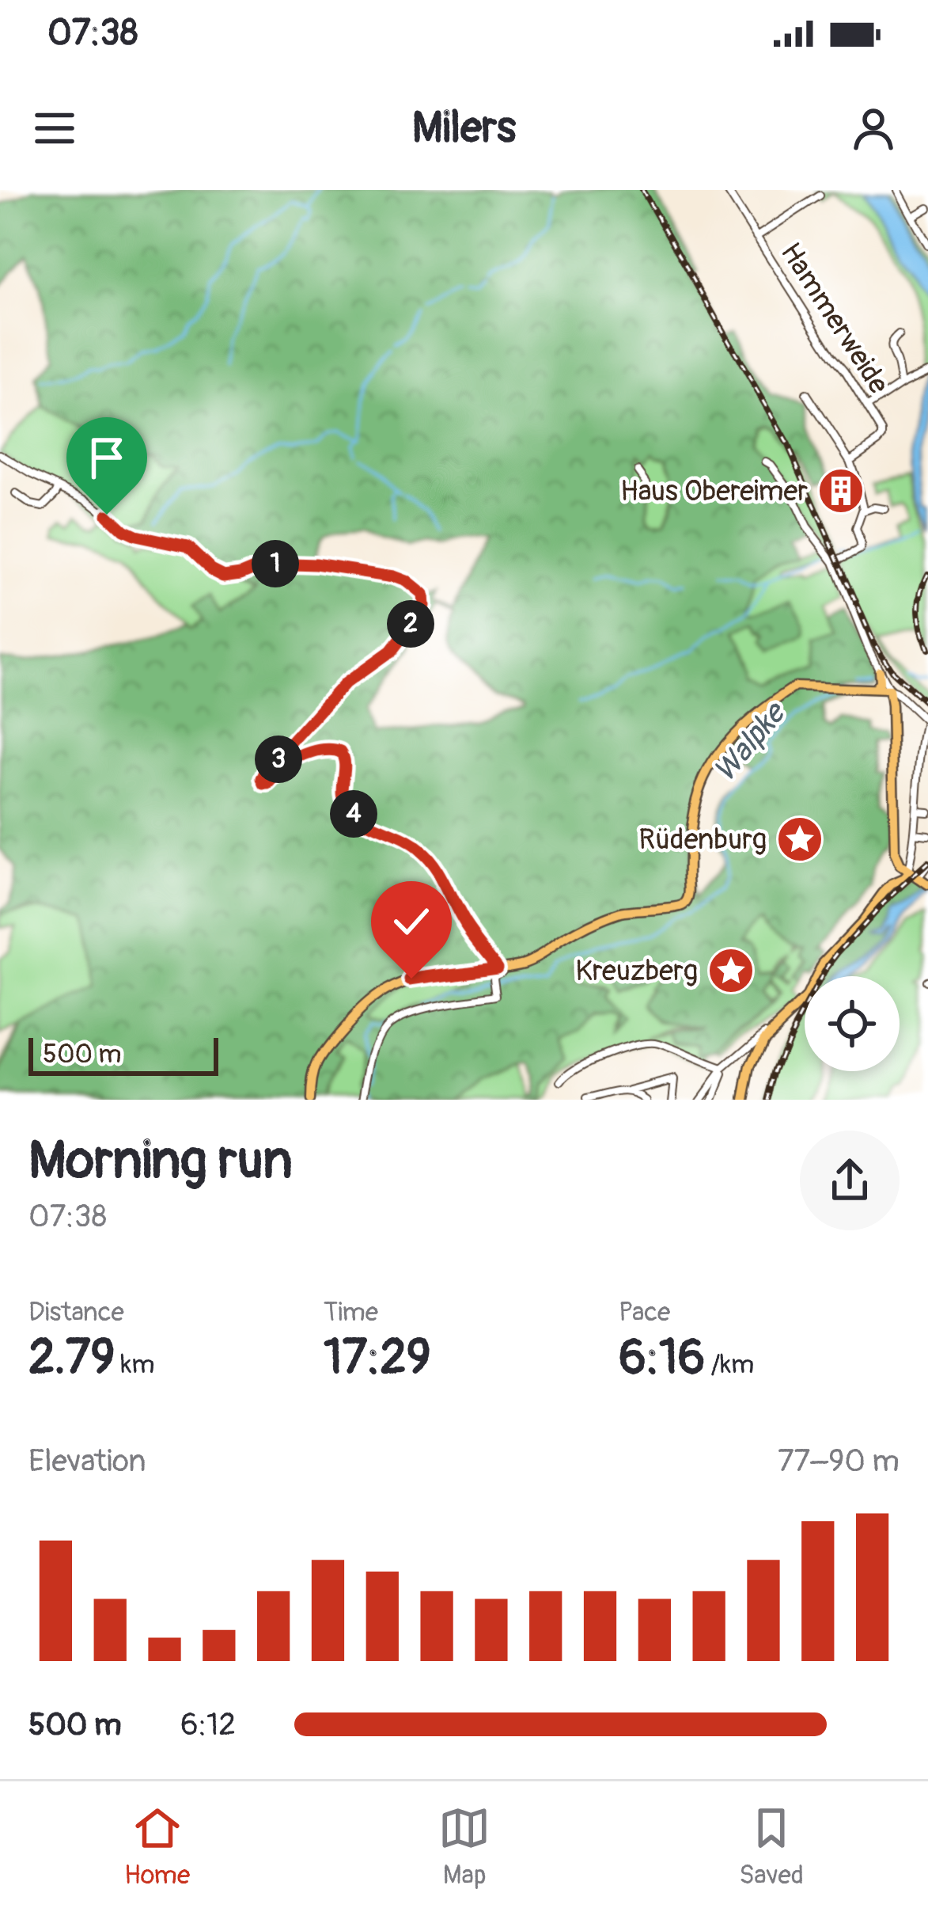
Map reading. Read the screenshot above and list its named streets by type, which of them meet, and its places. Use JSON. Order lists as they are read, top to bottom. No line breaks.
{"streets":{"street":["Hammerweide"]},"water":["Walpke"],"places":{"building":["Haus Obereimer"],"place":["Rüdenburg","Kreuzberg"]},"scale_bar":"500 m","page":{"status":"07:38","header":"Milers","pins":["1","2","3","4"],"scale":"500 m","heading":["Morning run","07:38"],"stats":[["Distance","2.79 km"],["Time","17:29"],["Pace","6:16 /km"]],"chart":["Elevation","77–90 m"],"list":[{"name":"500 m","note":"6:12"}],"tabs":["Home","Map","Saved"]}}
